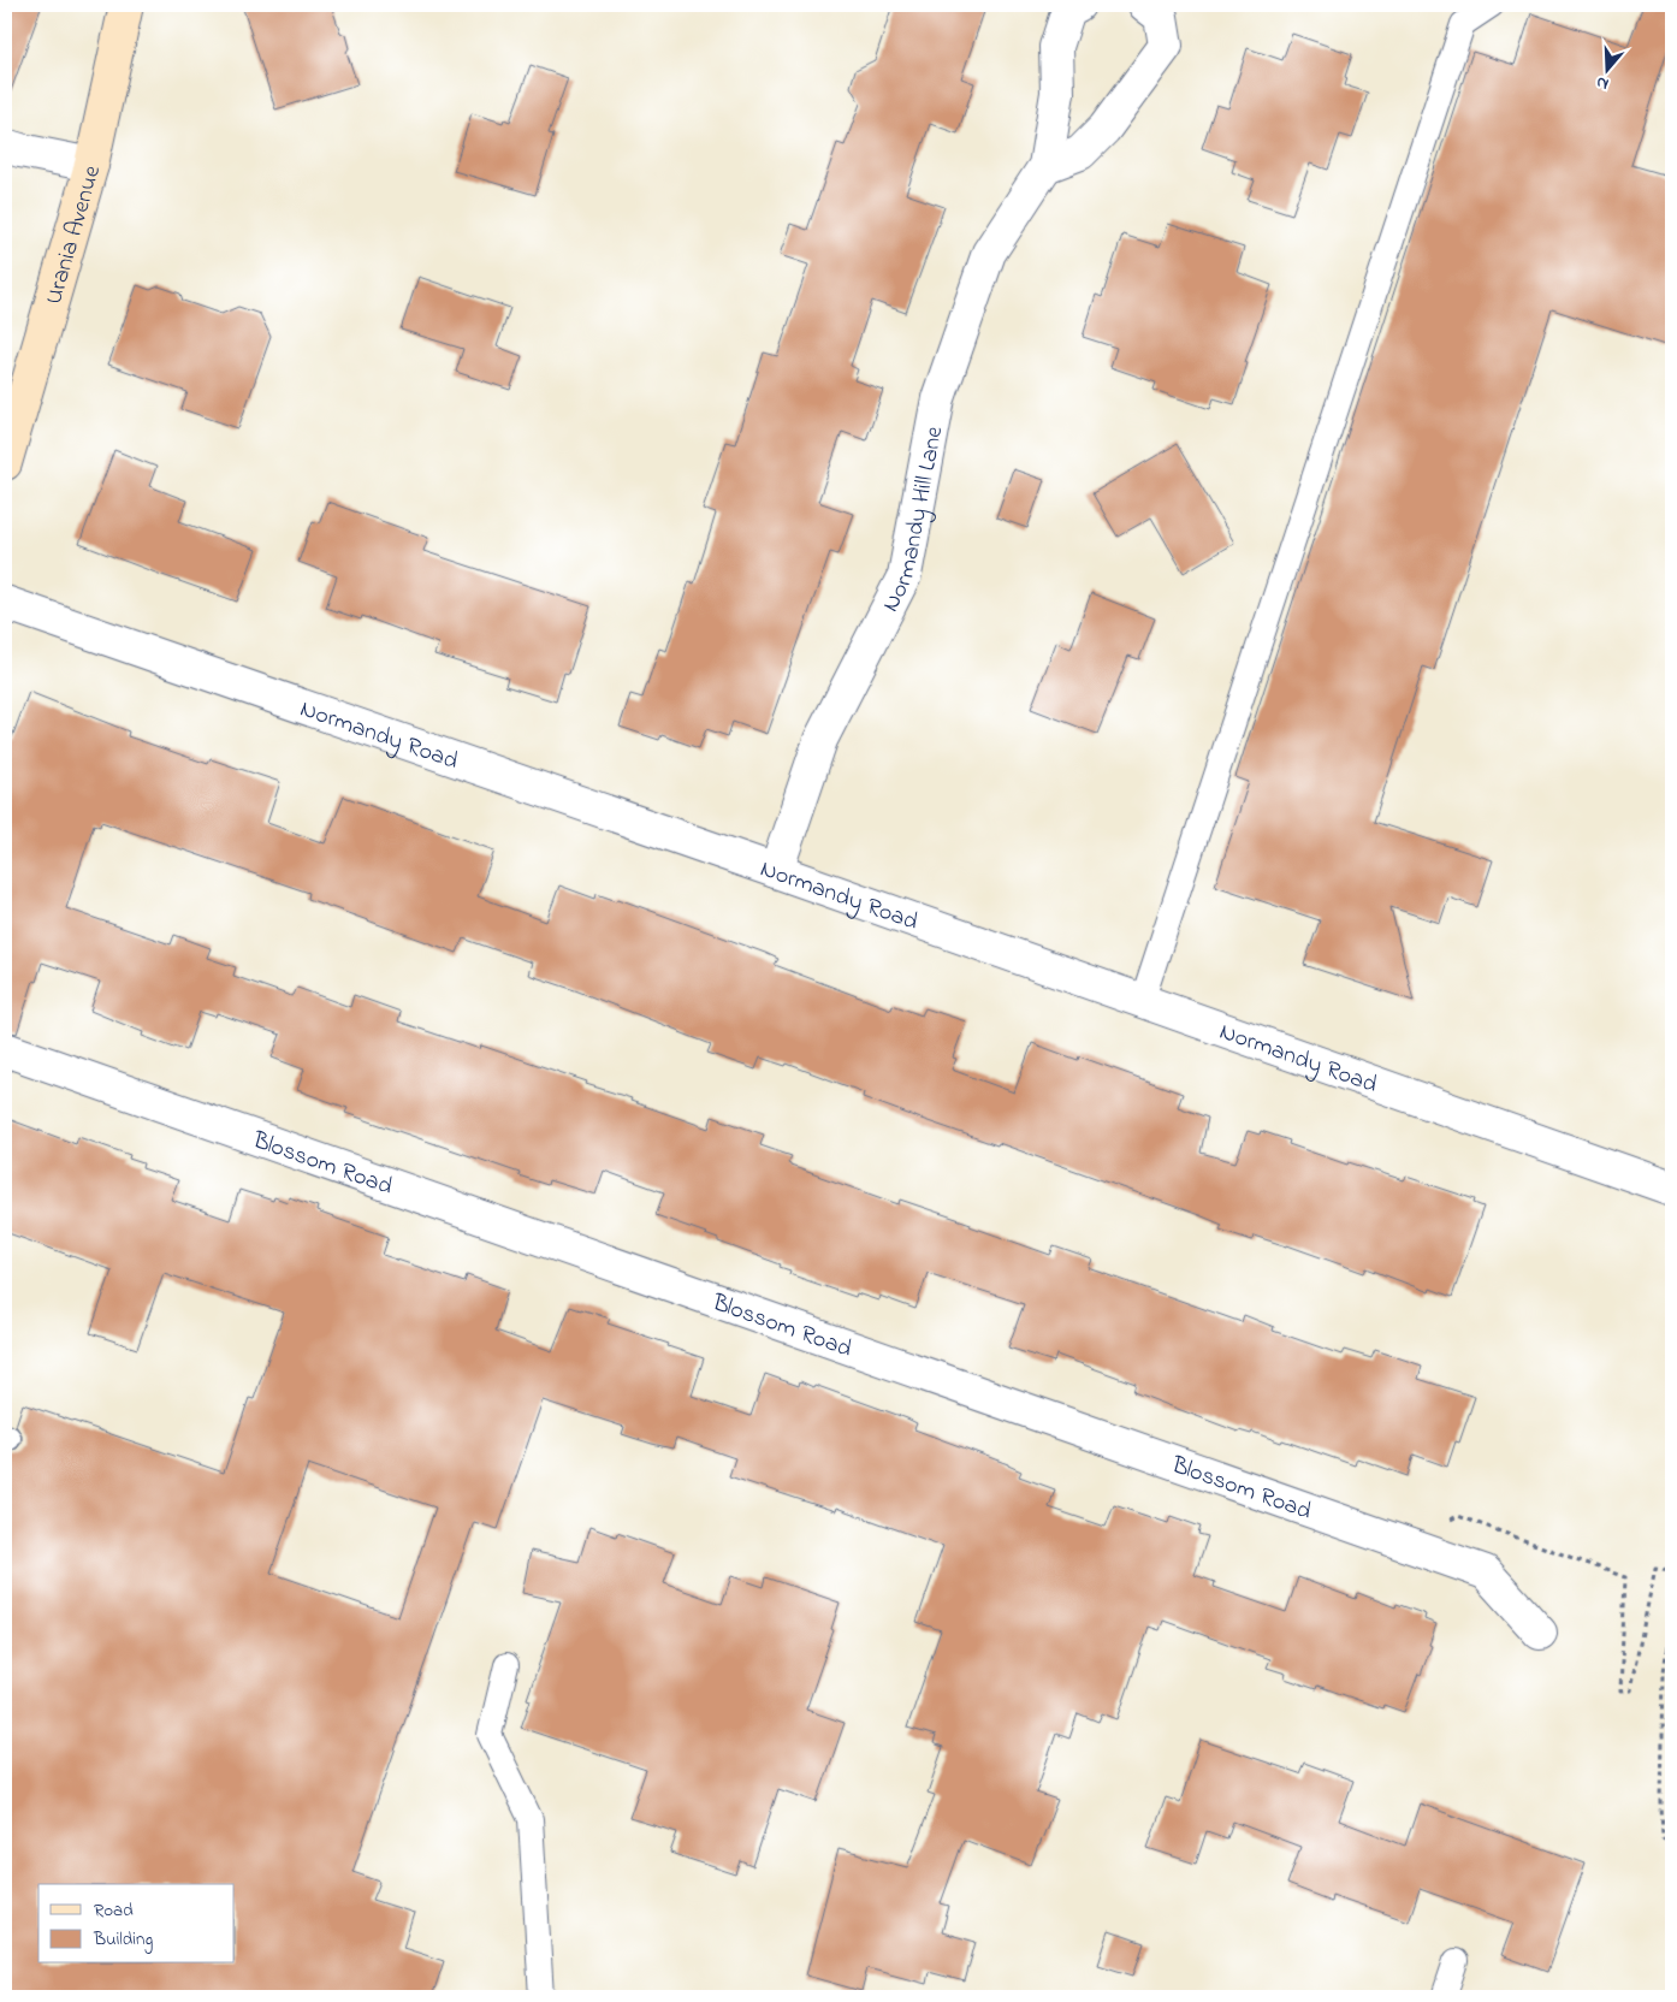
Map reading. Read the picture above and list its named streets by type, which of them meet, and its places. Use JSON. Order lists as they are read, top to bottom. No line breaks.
{"streets":{"street":["Urania Avenue","Normandy Hill Lane","Normandy Road","Blossom Road"]},"crossings":[["Normandy Hill Lane","Normandy Road"]],"legend":["Road","Building"],"north":"bottom"}
